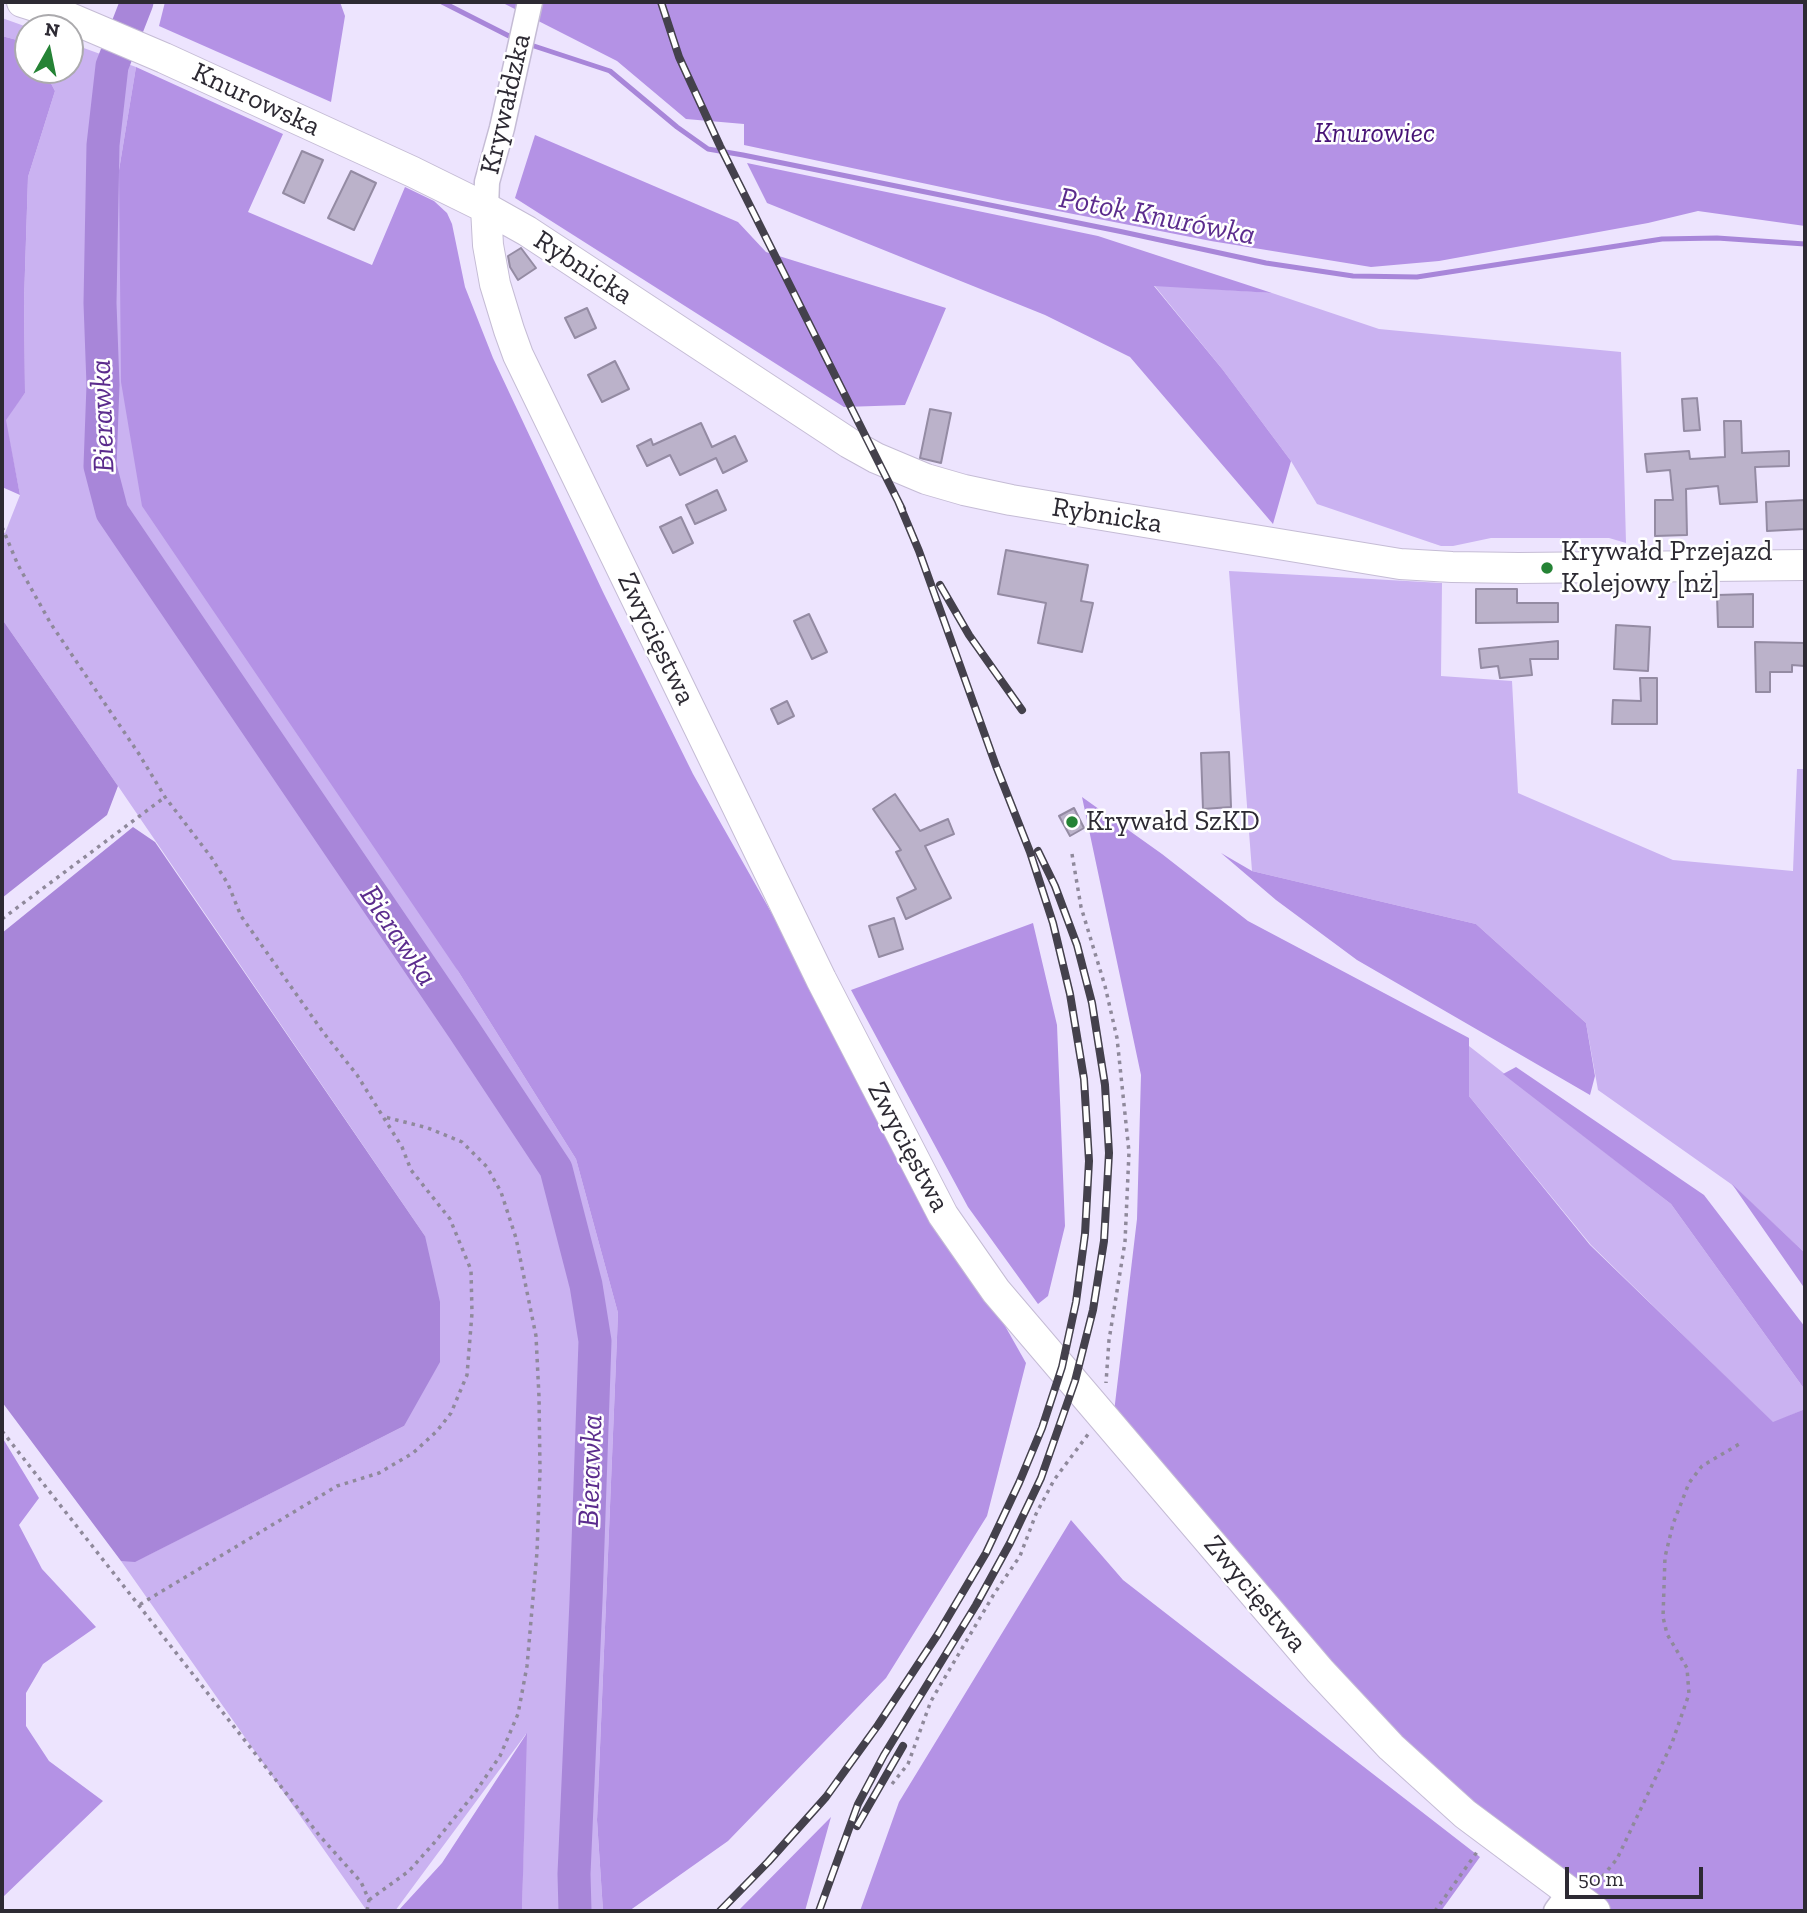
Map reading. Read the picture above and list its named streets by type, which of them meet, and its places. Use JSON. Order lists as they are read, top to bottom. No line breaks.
{"streets":{"main road":["Knurowska","Rybnicka","Zwycięstwa"],"street":["Krywałdzka"]},"crossings":[["Knurowska","Krywałdzka"],["Knurowska","Rybnicka"],["Knurowska","Zwycięstwa"],["Krywałdzka","Rybnicka"],["Krywałdzka","Zwycięstwa"],["Rybnicka","Zwycięstwa"]],"water":["Potok Knurówka","Bierawka"],"parks":["Knurowiec"],"places":["Krywałd Przejazd Kolejowy [nż]","Krywałd SzKD"],"scale_bar":"50 m","north":"top"}
